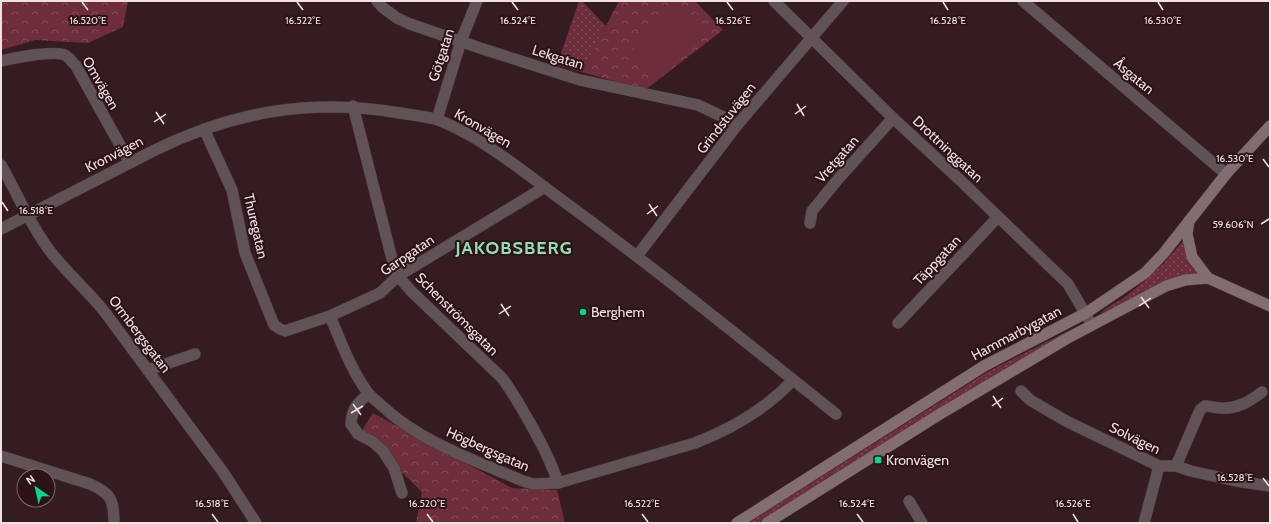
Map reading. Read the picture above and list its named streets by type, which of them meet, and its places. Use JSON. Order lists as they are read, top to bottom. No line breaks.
{"streets":{"main road":["Hammarbygatan"],"street":["Götgatan","Lekgatan","Åsgatan","Omvägen","Grindstuvägen","Kronvägen","Drottninggatan","Vretgatan","Thuregatan","Garpgatan","Täppgatan","Schenströmsgatan","Ormbergsgatan","Solvägen","Högbergsgatan"]},"crossings":[["Götgatan","Lekgatan"],["Götgatan","Kronvägen"],["Lekgatan","Grindstuvägen"],["Åsgatan","Hammarbygatan"],["Omvägen","Kronvägen"],["Grindstuvägen","Kronvägen"],["Grindstuvägen","Drottninggatan"],["Kronvägen","Thuregatan"],["Kronvägen","Garpgatan"],["Kronvägen","Schenströmsgatan"],["Kronvägen","Ormbergsgatan"],["Kronvägen","Högbergsgatan"],["Drottninggatan","Vretgatan"],["Drottninggatan","Täppgatan"],["Drottninggatan","Hammarbygatan"],["Thuregatan","Garpgatan"],["Garpgatan","Schenströmsgatan"],["Garpgatan","Högbergsgatan"],["Schenströmsgatan","Högbergsgatan"]],"districts":["JAKOBSBERG"],"places":{"other":["Berghem"],"transit":["Kronvägen"]},"north":"top left","coordinates":["16.520°E","16.522°E","16.524°E","16.526°E","16.528°E","16.530°E","16.518°E","59.606°N"]}
